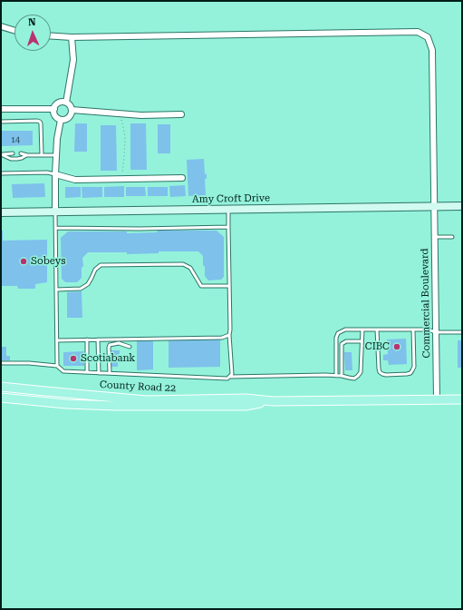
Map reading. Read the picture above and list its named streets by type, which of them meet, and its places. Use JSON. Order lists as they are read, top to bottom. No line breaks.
{"streets":{"main road":["County Road 22"],"street":["Amy Croft Drive","Commercial Boulevard"]},"crossings":[["Amy Croft Drive","Commercial Boulevard"],["Commercial Boulevard","County Road 22"]],"places":["Sobeys","CIBC","Scotiabank"],"house_numbers":["14"],"north":"top"}
